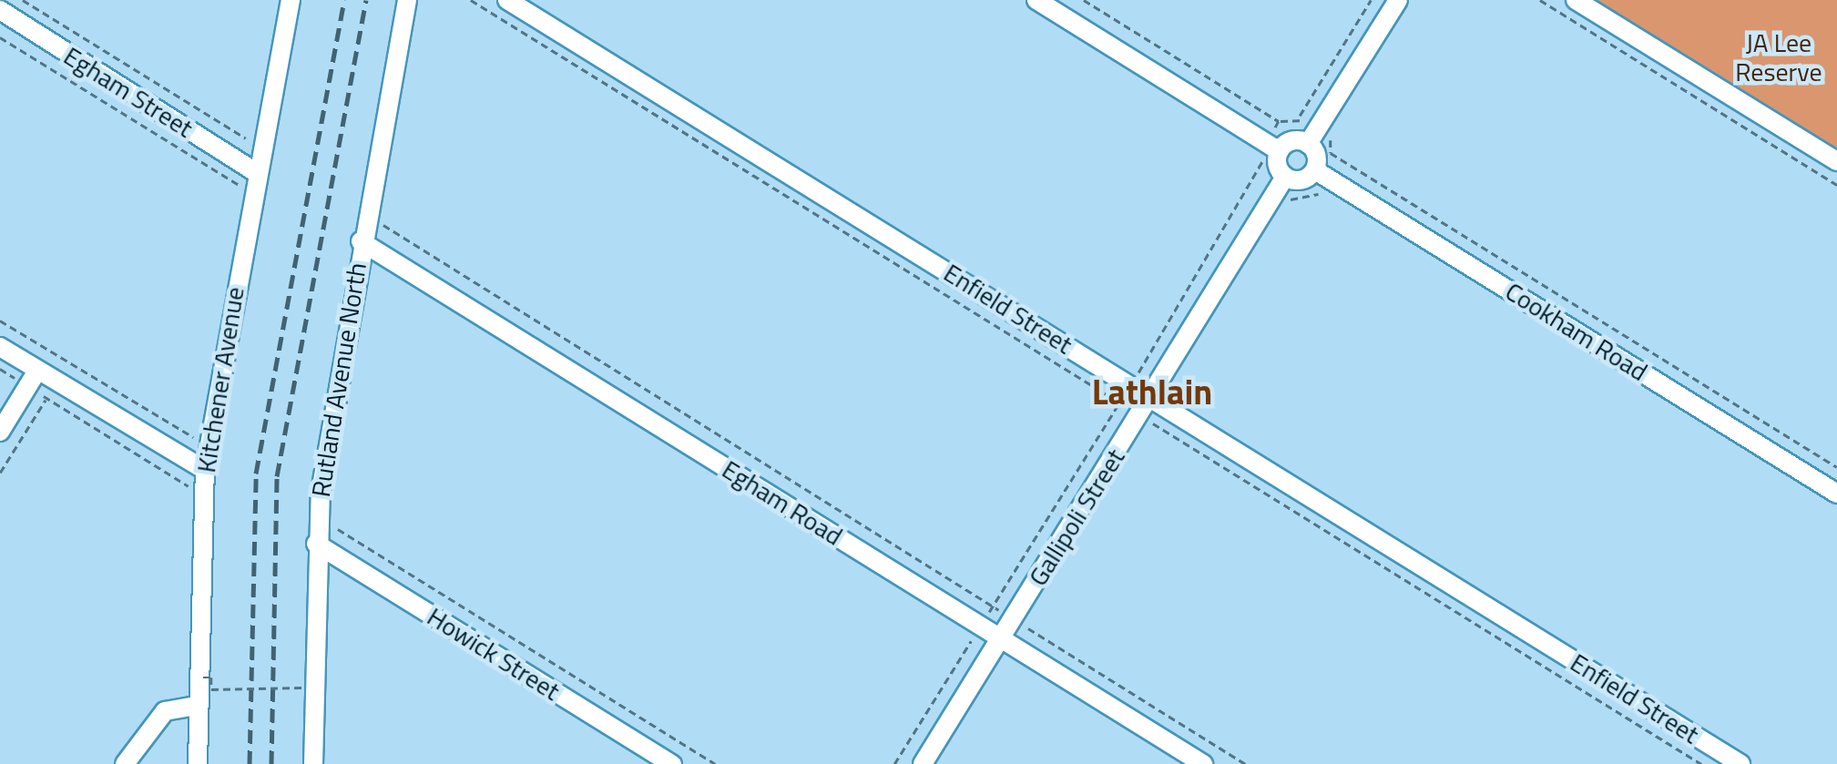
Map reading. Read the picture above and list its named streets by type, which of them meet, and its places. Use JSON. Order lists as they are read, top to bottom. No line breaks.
{"streets":{"street":["Egham Street","Enfield Street","Cookham Road","Kitchener Avenue","Rutland Avenue North","Egham Road","Gallipoli Street","Howick Street"]},"crossings":[["Egham Street","Kitchener Avenue"],["Enfield Street","Gallipoli Street"],["Rutland Avenue North","Egham Road"],["Rutland Avenue North","Howick Street"],["Egham Road","Gallipoli Street"]],"districts":["Lathlain"],"parks":["JA Lee Reserve"]}
